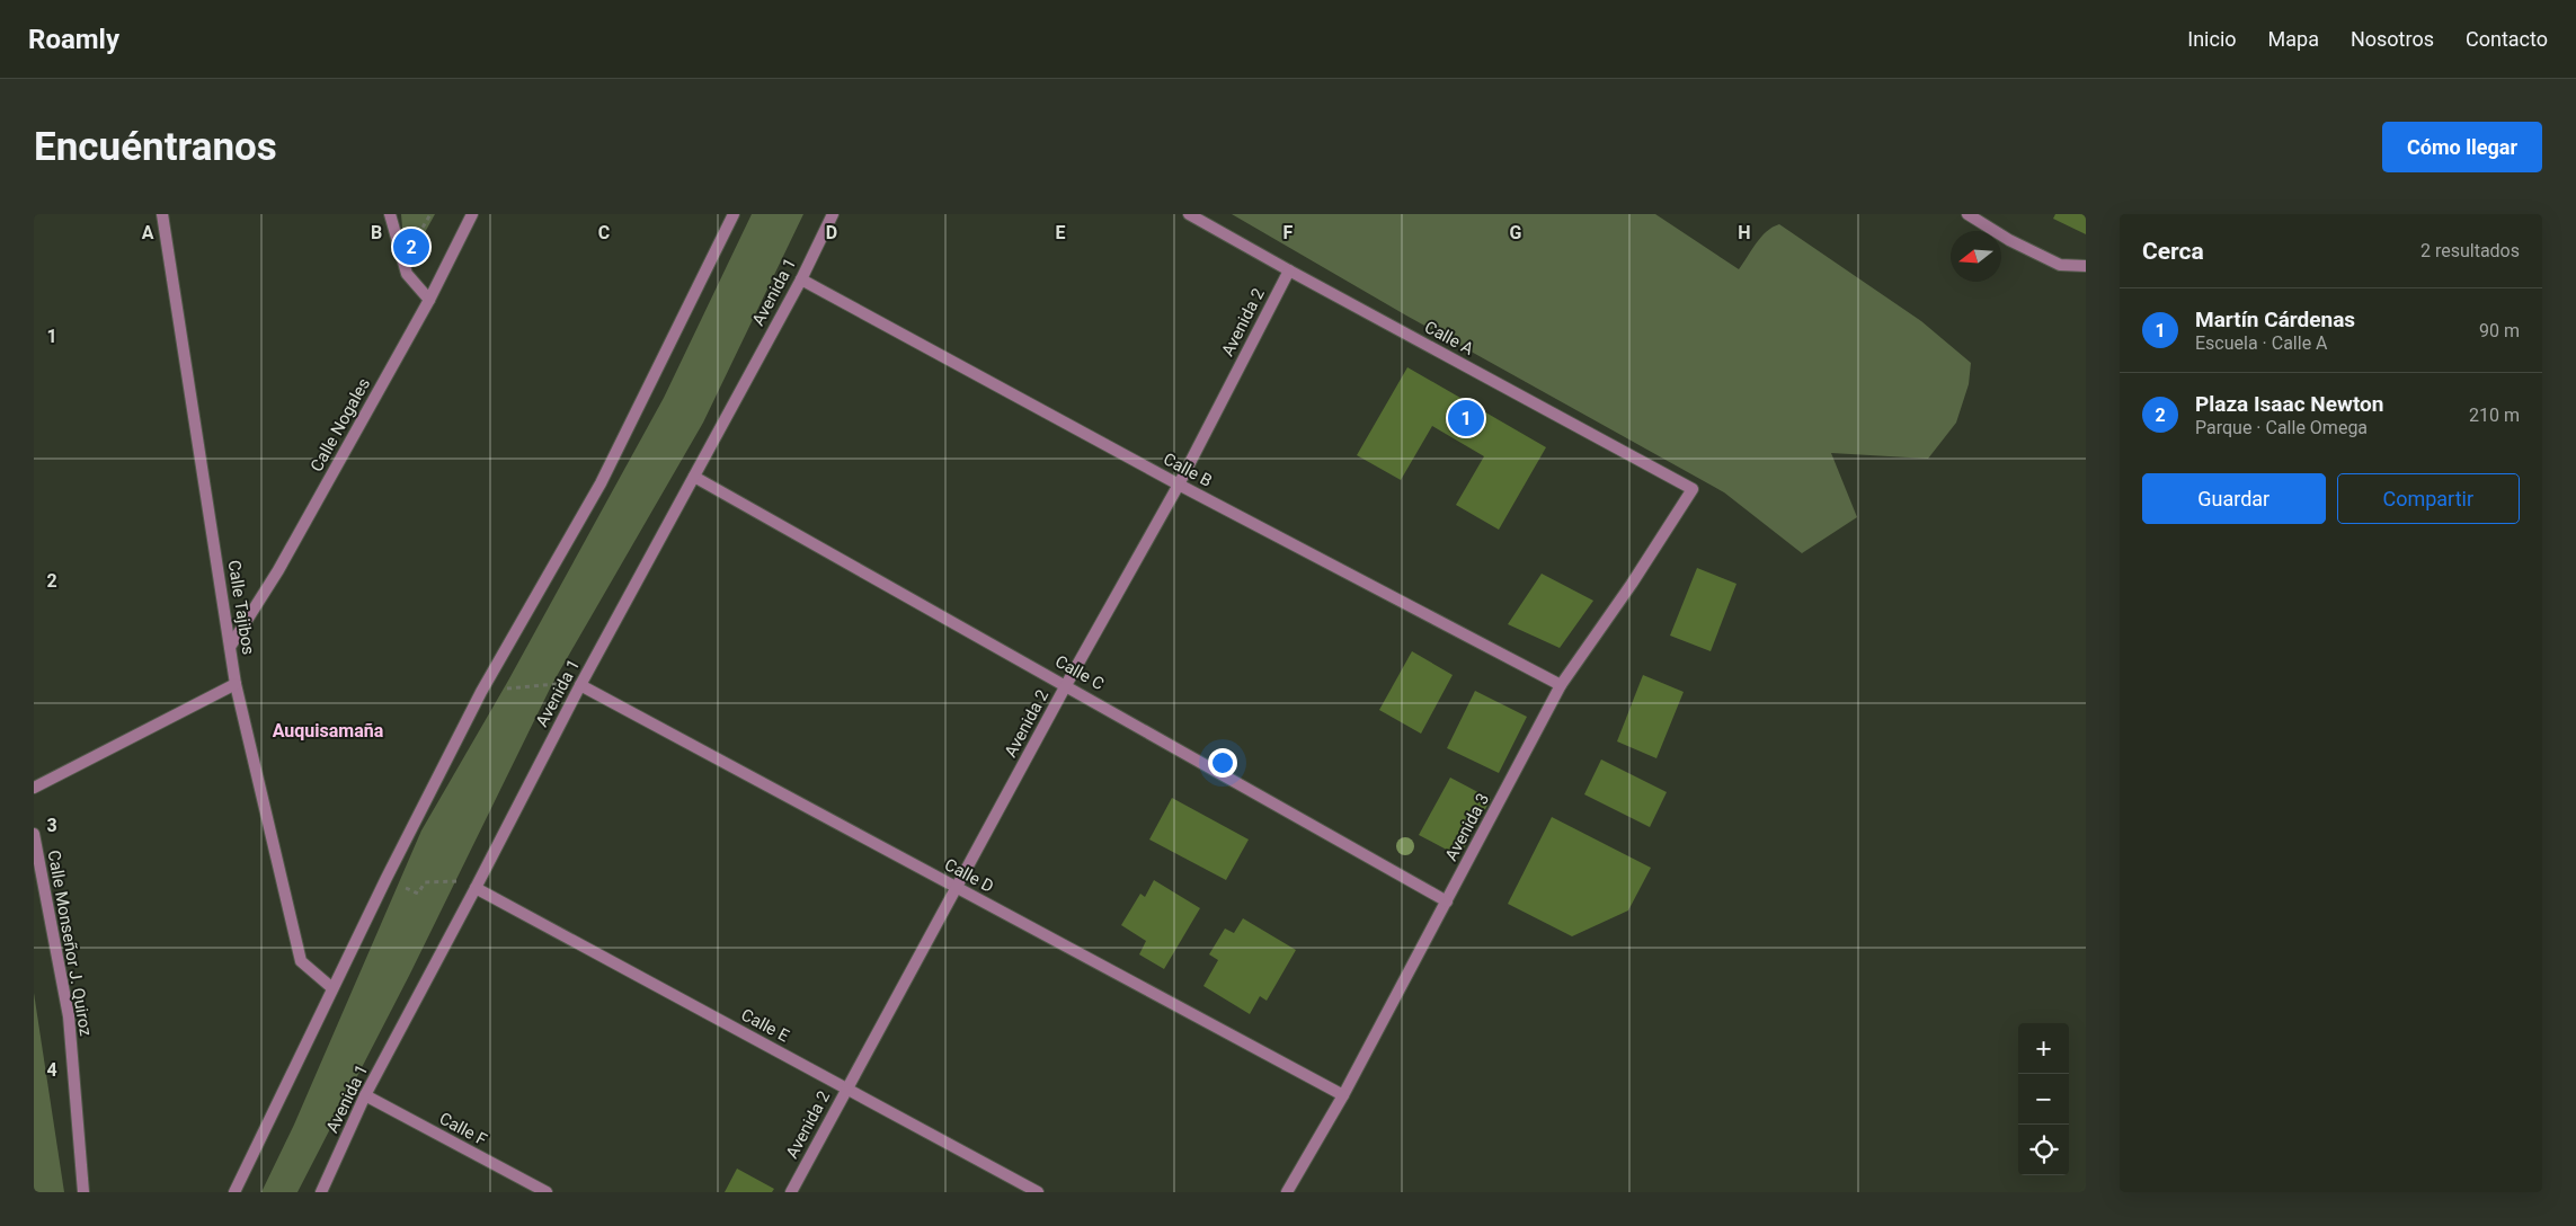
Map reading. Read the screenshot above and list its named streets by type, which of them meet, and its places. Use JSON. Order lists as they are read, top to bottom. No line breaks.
{"streets":{"street":["Avenida 1","Avenida 2","Calle A","Calle Nogales","Calle B","Calle Tajibos","Calle C","Avenida 3","Calle D","Calle Monseñor J. Quiroz","Calle E","Calle F"]},"crossings":[["Avenida 1","Calle B"],["Avenida 1","Calle C"],["Avenida 1","Calle D"],["Avenida 1","Calle E"],["Avenida 1","Calle F"],["Avenida 2","Calle A"],["Avenida 2","Calle B"],["Avenida 2","Calle C"],["Avenida 2","Calle D"],["Avenida 2","Calle E"],["Calle A","Avenida 3"],["Calle Nogales","Calle Tajibos"],["Calle B","Avenida 3"],["Calle C","Avenida 3"],["Avenida 3","Calle D"]],"districts":["Auquisamaña"],"north":"left","page":{"header":"Roamly","nav":["Inicio","Mapa","Nosotros","Contacto"],"buttons":["Cómo llegar",["Guardar","Compartir"]],"title":"Encuéntranos","heading":["Cerca","2 resultados"],"pins":["2","1"],"list":[{"mark":"1","name":"Martín Cárdenas","note":"Escuela · Calle A","value":"90 m"},{"mark":"2","name":"Plaza Isaac Newton","note":"Parque · Calle Omega","value":"210 m"}],"map_buttons":["+","−"]},"grid":{"columns":["A","B","C","D","E","F","G","H"],"rows":["1","2","3","4"]}}
